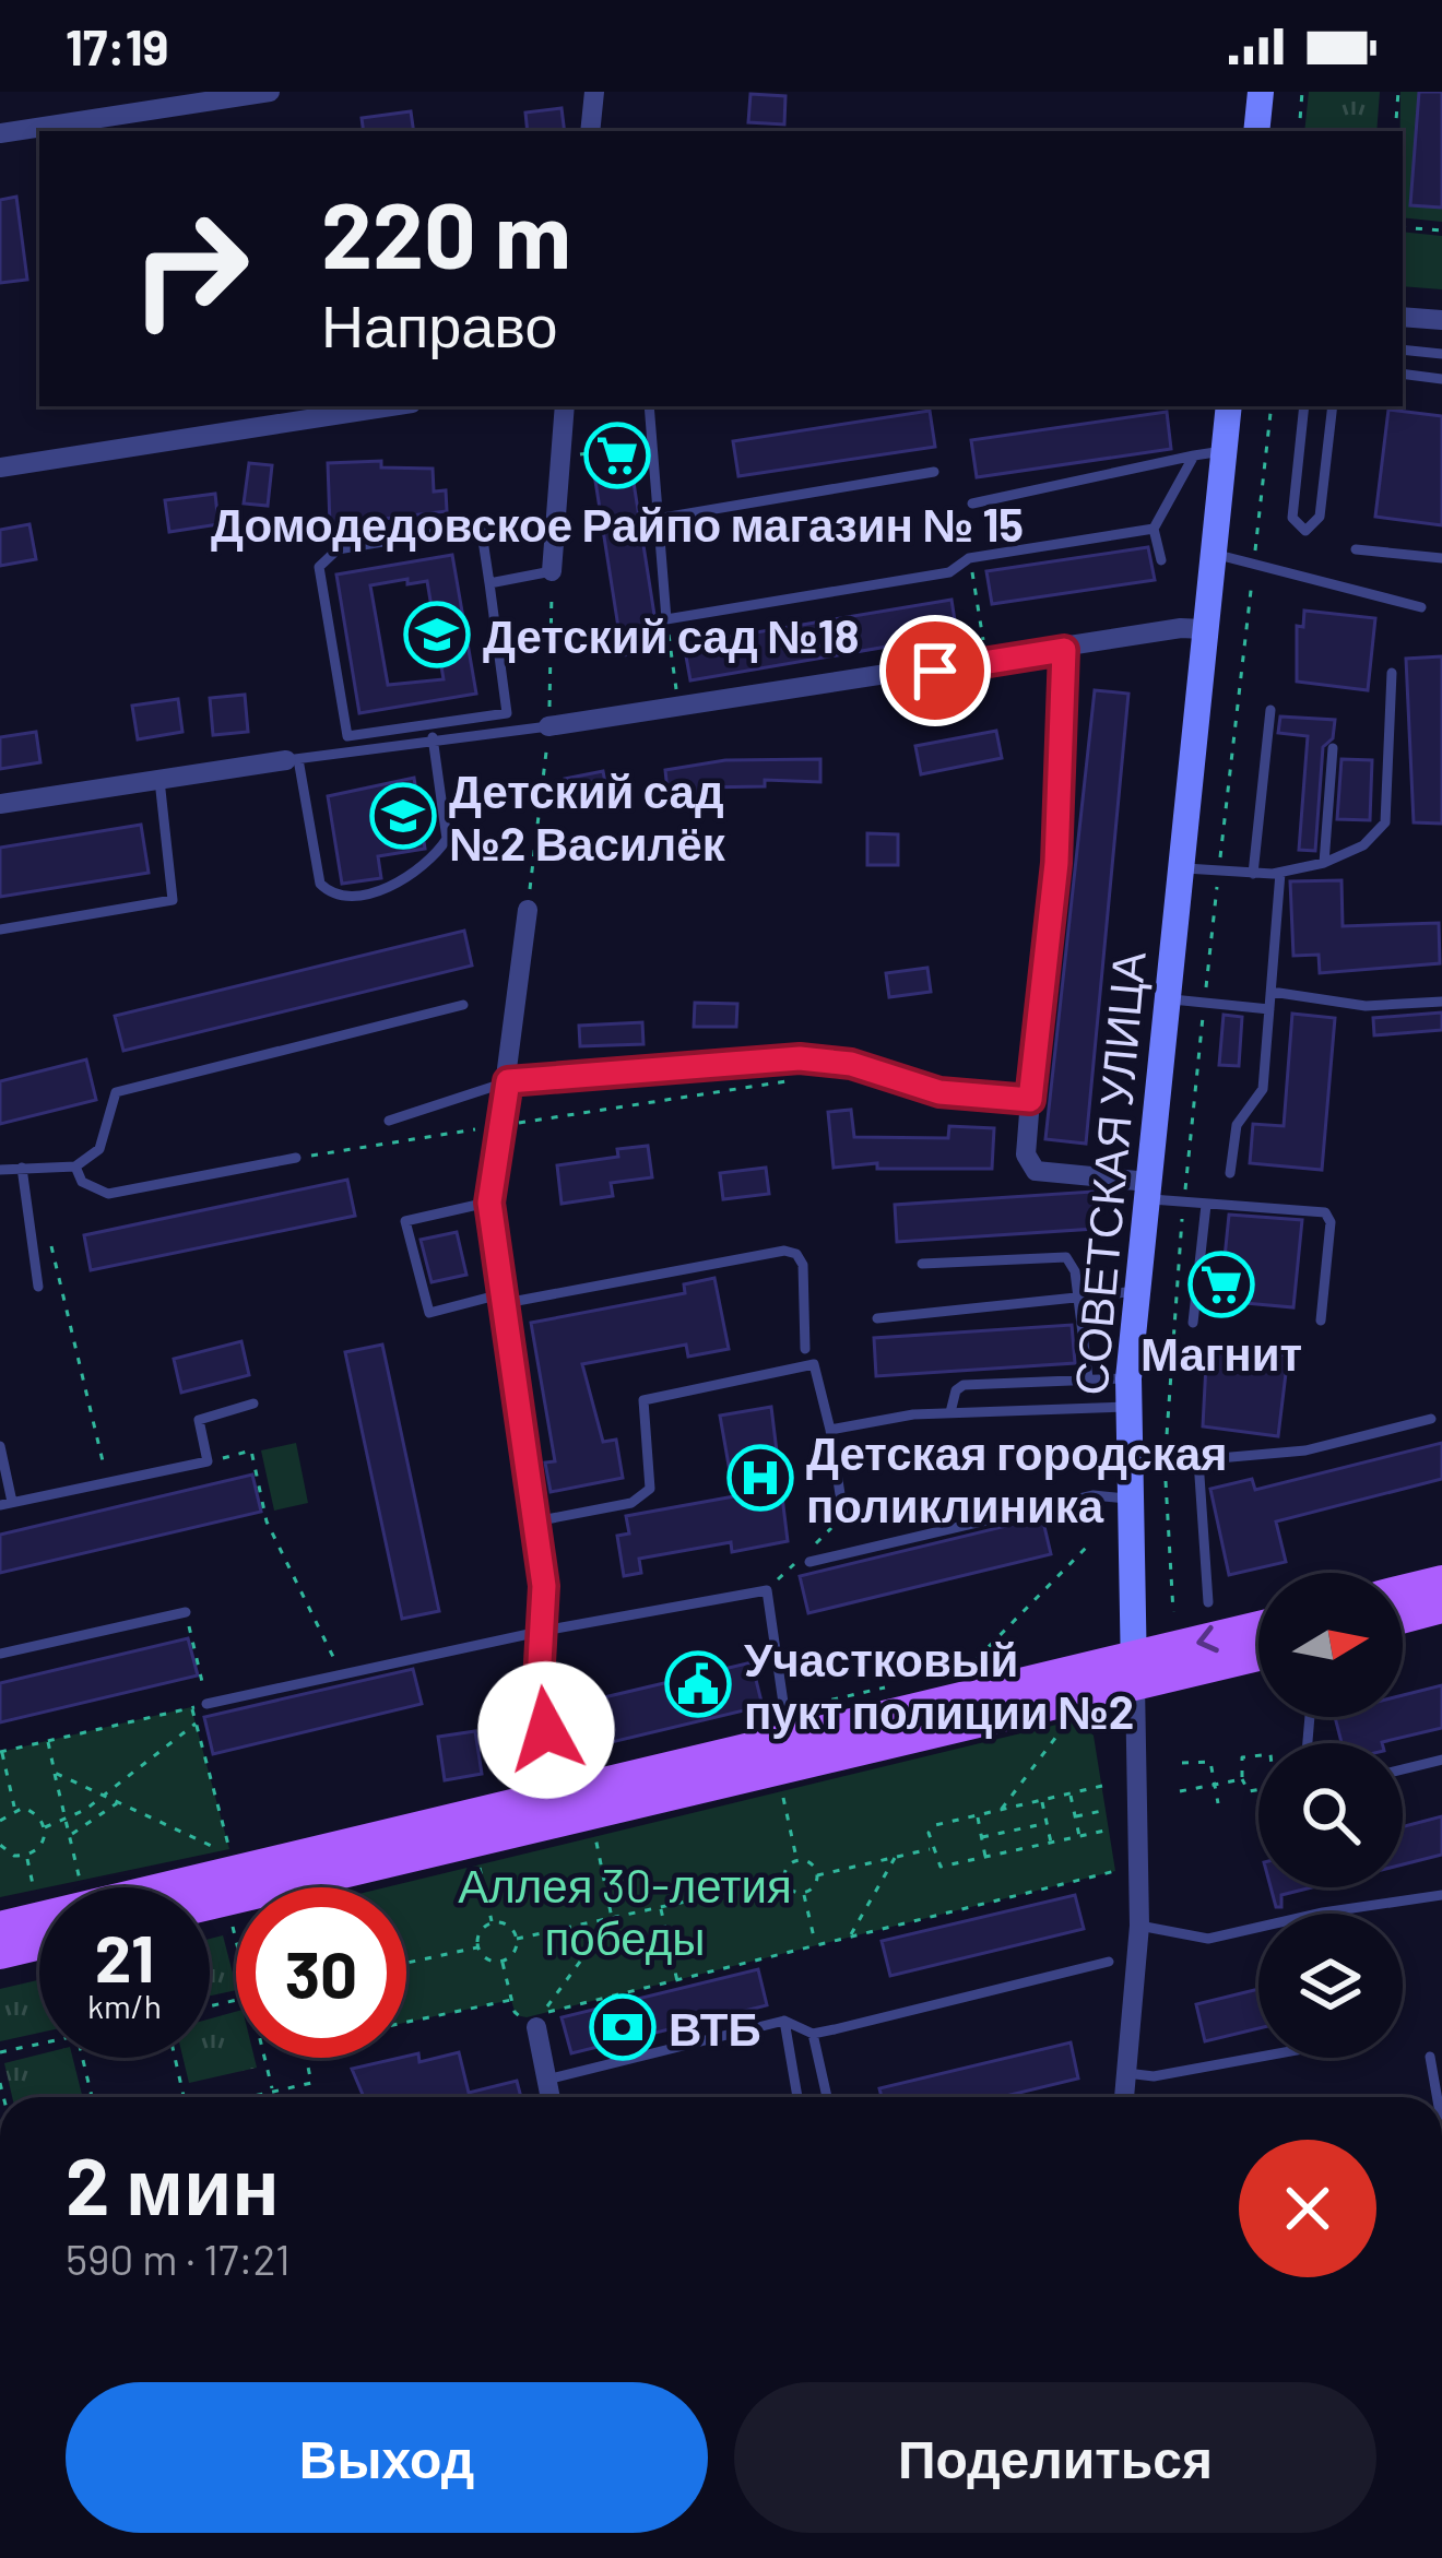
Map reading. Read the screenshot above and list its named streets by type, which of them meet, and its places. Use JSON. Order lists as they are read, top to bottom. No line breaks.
{"streets":{"main road":["СОВЕТСКАЯ УЛИЦА"]},"parks":["Аллея 30-летия победы"],"places":{"supermarket":["Домодедовское Райпо магазин № 15","Магнит"],"school or university":["Детский сад №18","Детский сад №2 Василёк"],"hospital":["Детская городская поликлиника"],"public building":["Участковый пукт полиции №2"],"bank":["ВТБ"]},"north":"right","page":{"status":"17:19","turn":["220 m","Направо"],"speed":"21 km/h","limit":"30","heading":["2 мин","590 m · 17:21"],"buttons":["Выход","Поделиться"]}}
